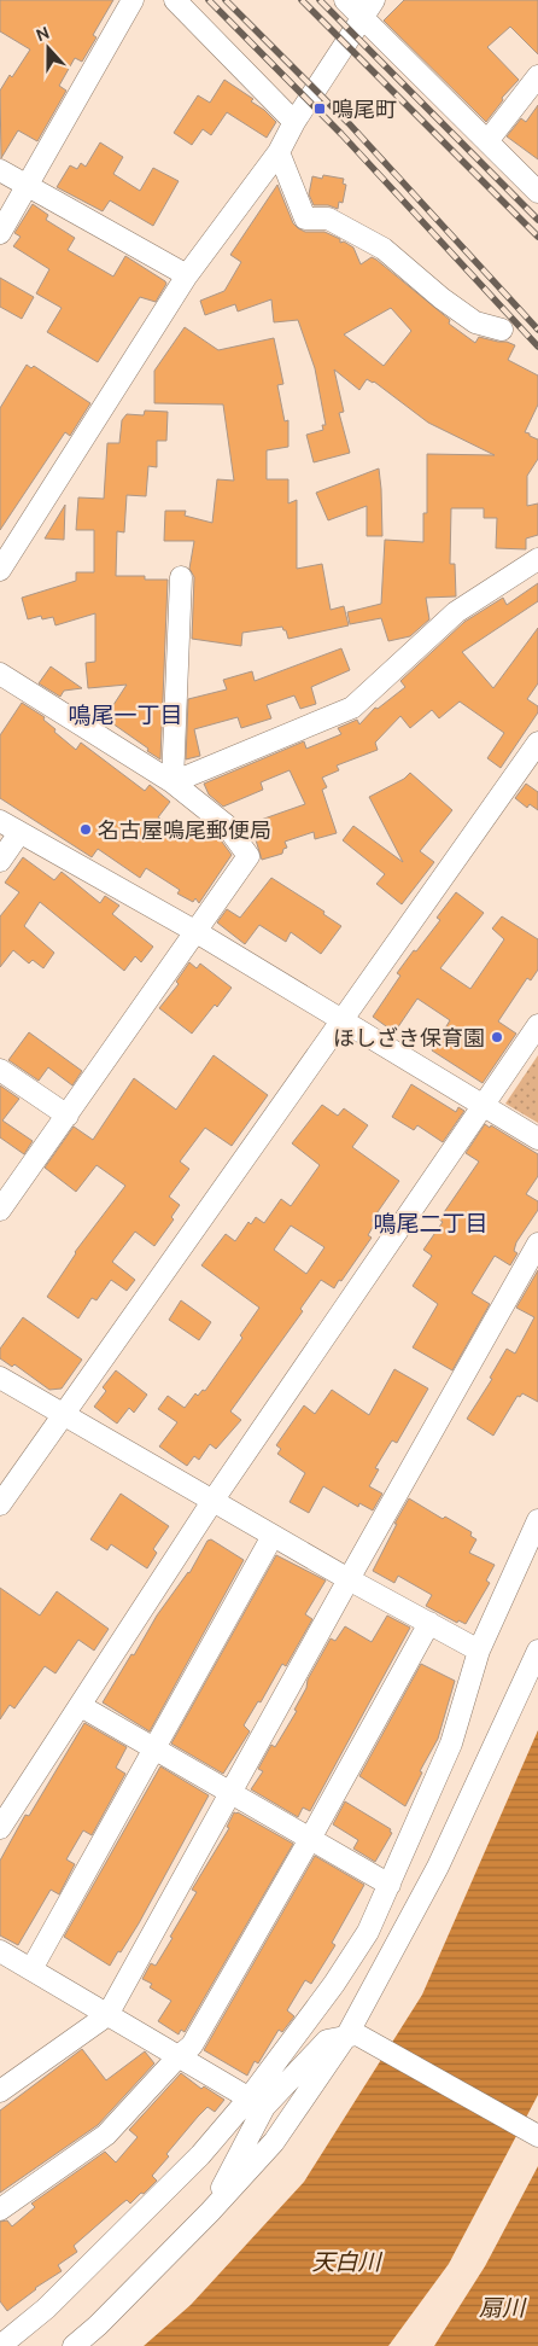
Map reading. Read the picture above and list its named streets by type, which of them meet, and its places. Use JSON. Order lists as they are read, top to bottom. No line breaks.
{"districts":["鳴尾一丁目","鳴尾二丁目"],"water":["天白川","扇川"],"places":{"transit":["鳴尾町"],"other":["名古屋鳴尾郵便局","ほしざき保育園"]},"north":"top"}
